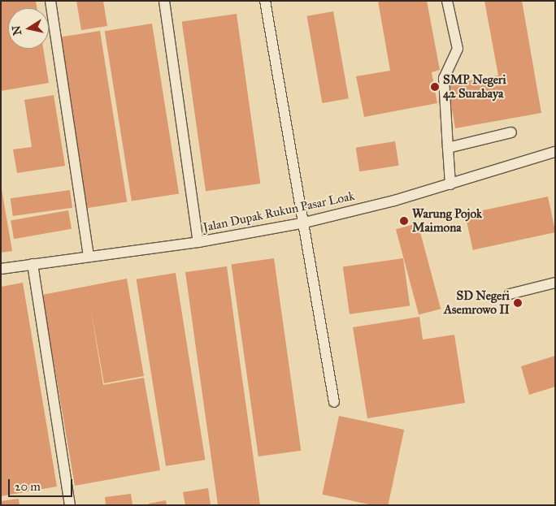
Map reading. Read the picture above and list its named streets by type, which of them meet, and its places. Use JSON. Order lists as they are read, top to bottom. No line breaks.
{"streets":{"lane":["Jalan Dupak Rukun Pasar Loak"]},"places":["SMP Negeri 42 Surabaya","Warung Pojok Maimona","SD Negeri Asemrowo II"],"scale_bar":"20 m","north":"left"}
